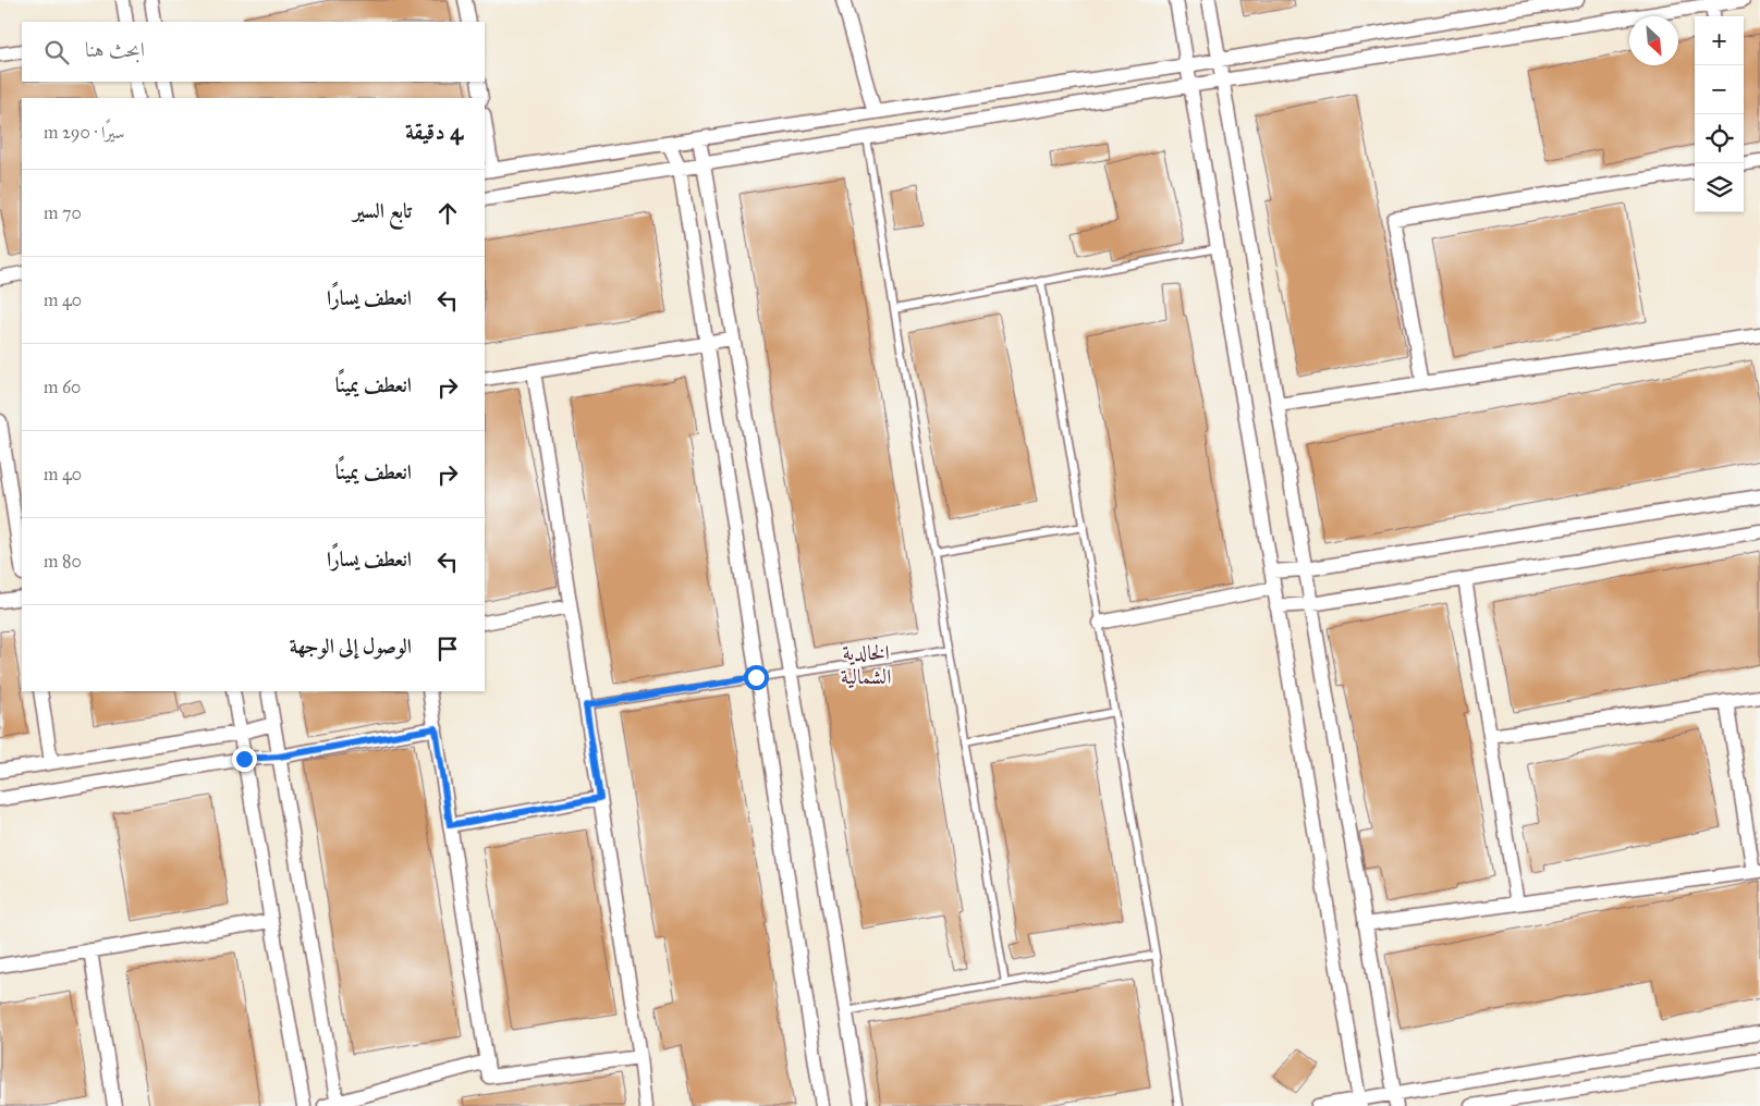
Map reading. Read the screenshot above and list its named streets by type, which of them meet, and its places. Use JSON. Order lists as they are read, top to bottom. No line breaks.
{"districts":["الخالدية الشمالية"],"north":"bottom right","page":{"map_buttons":["+","−"],"search":"ابحث هنا","heading":["4 دقيقة","سيرًا · 290 m"],"list":[["تابع السير","70 m"],["انعطف يسارًا","40 m"],["انعطف يمينًا","60 m"],["انعطف يمينًا","40 m"],["انعطف يسارًا","80 m"],"الوصول إلى الوجهة"]}}
